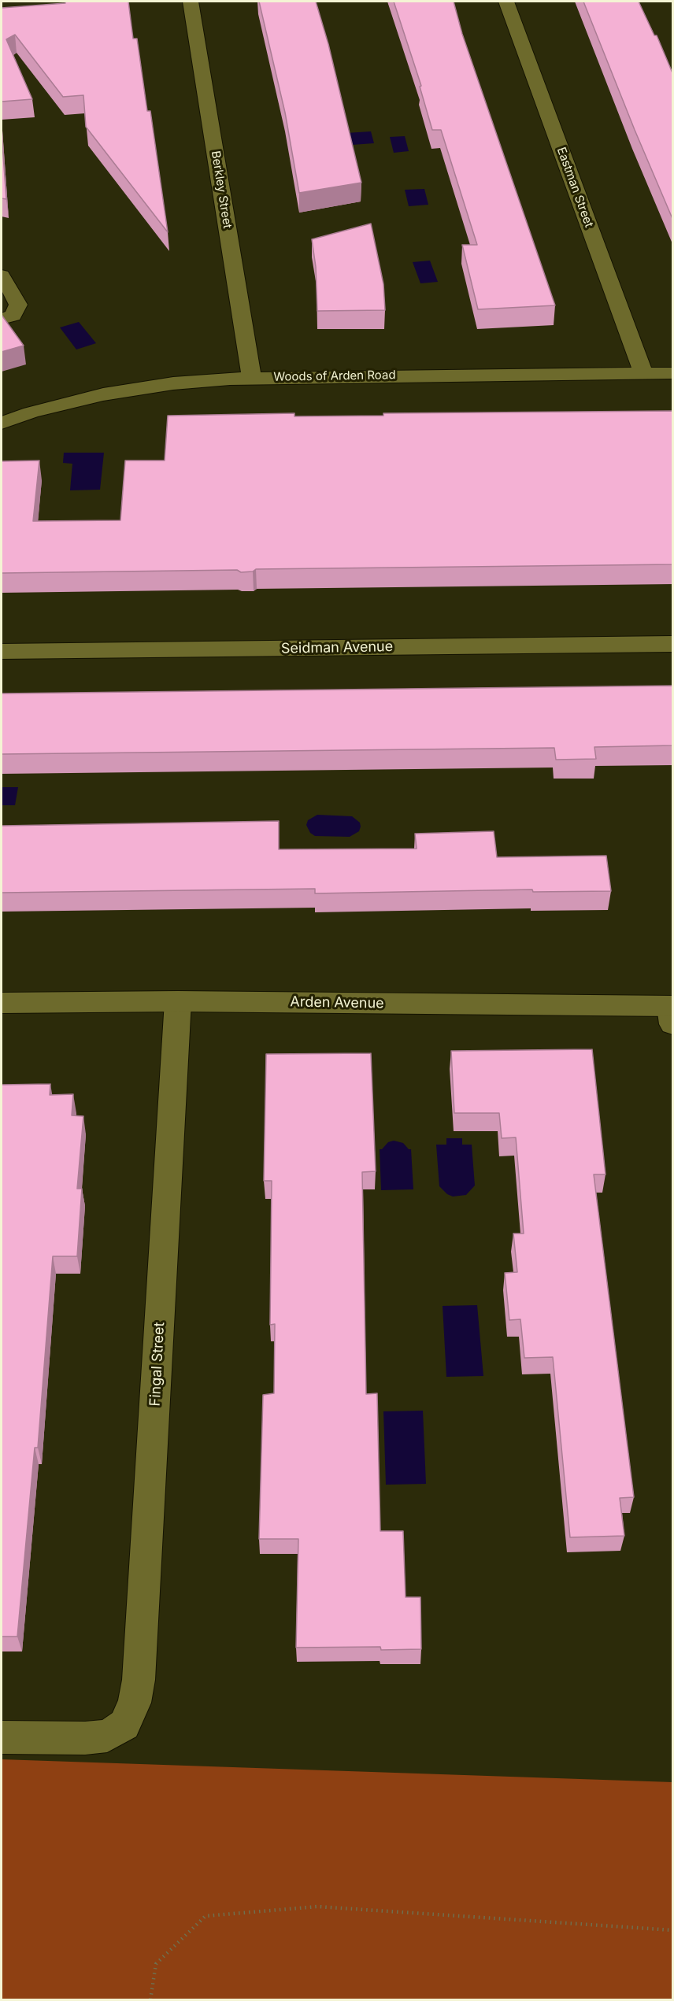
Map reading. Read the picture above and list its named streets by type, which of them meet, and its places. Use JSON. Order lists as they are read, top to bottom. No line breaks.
{"streets":{"street":["Eastman Street","Berkley Street","Woods of Arden Road","Seidman Avenue","Arden Avenue","Fingal Street"]},"crossings":[["Eastman Street","Woods of Arden Road"],["Berkley Street","Woods of Arden Road"],["Arden Avenue","Fingal Street"]]}
